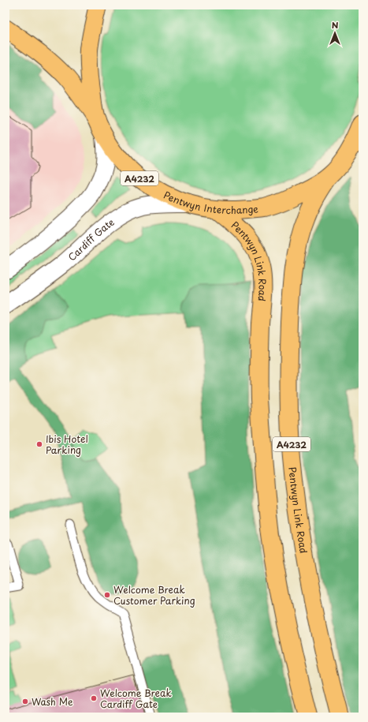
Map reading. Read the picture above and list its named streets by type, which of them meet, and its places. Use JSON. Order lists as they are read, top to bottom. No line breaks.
{"streets":{"main road":["A4232","Pentwyn Interchange","Pentwyn Link Road"],"street":["Cardiff Gate"]},"crossings":[["Pentwyn Interchange","Cardiff Gate"],["Pentwyn Interchange","Pentwyn Link Road"]],"places":["Ibis Hotel Parking","Welcome Break Customer Parking","Welcome Break Cardiff Gate","Wash Me"],"north":"top"}
